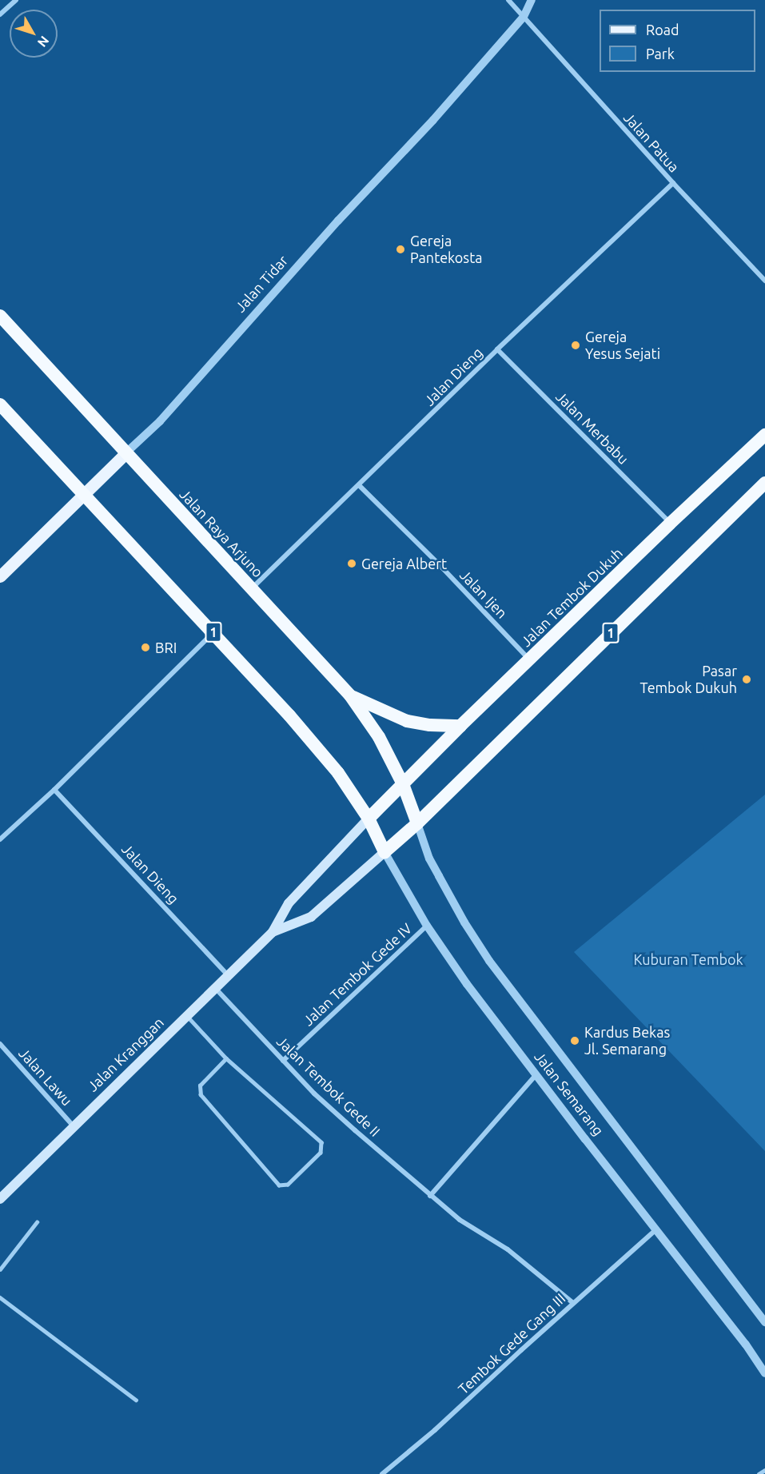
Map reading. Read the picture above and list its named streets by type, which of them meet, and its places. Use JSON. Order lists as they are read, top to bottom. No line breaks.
{"streets":{"highway":["Jalan Raya Arjuno","Jalan Tembok Dukuh","1","Jalan Kranggan","Jalan Semarang"],"main road":["Jalan Tidar"],"street":["Jalan Patua","Jalan Dieng","Jalan Merbabu","Jalan Ijen","Jalan Tembok Gede IV","Jalan Lawu","Jalan Tembok Gede II","Tembok Gede Gang III"]},"crossings":[["Jalan Patua","Jalan Tidar"],["Jalan Patua","Jalan Dieng"],["Jalan Tidar","Jalan Raya Arjuno"],["Jalan Tidar","1"],["Jalan Dieng","Jalan Merbabu"],["Jalan Dieng","Jalan Raya Arjuno"],["Jalan Dieng","Jalan Ijen"],["Jalan Dieng","Jalan Kranggan"],["Jalan Merbabu","Jalan Tembok Dukuh"],["Jalan Raya Arjuno","Jalan Tembok Dukuh"],["Jalan Raya Arjuno","Jalan Semarang"],["Jalan Ijen","Jalan Tembok Dukuh"],["Jalan Tembok Dukuh","1"],["Jalan Tembok Dukuh","Jalan Kranggan"],["Jalan Tembok Dukuh","Jalan Semarang"],["1","Jalan Kranggan"],["1","Jalan Semarang"],["Jalan Tembok Gede IV","Jalan Tembok Gede II"],["Jalan Tembok Gede IV","Jalan Semarang"],["Jalan Kranggan","Jalan Lawu"],["Jalan Kranggan","Jalan Tembok Gede II"],["Jalan Kranggan","Jalan Semarang"],["Jalan Tembok Gede II","Tembok Gede Gang III"],["Jalan Semarang","Tembok Gede Gang III"]],"parks":["Kuburan Tembok"],"places":["Gereja Pantekosta","Gereja Yesus Sejati","Gereja Albert","BRI","Pasar Tembok Dukuh","Kardus Bekas Jl. Semarang"],"legend":["Road","Park"],"north":"bottom right"}
